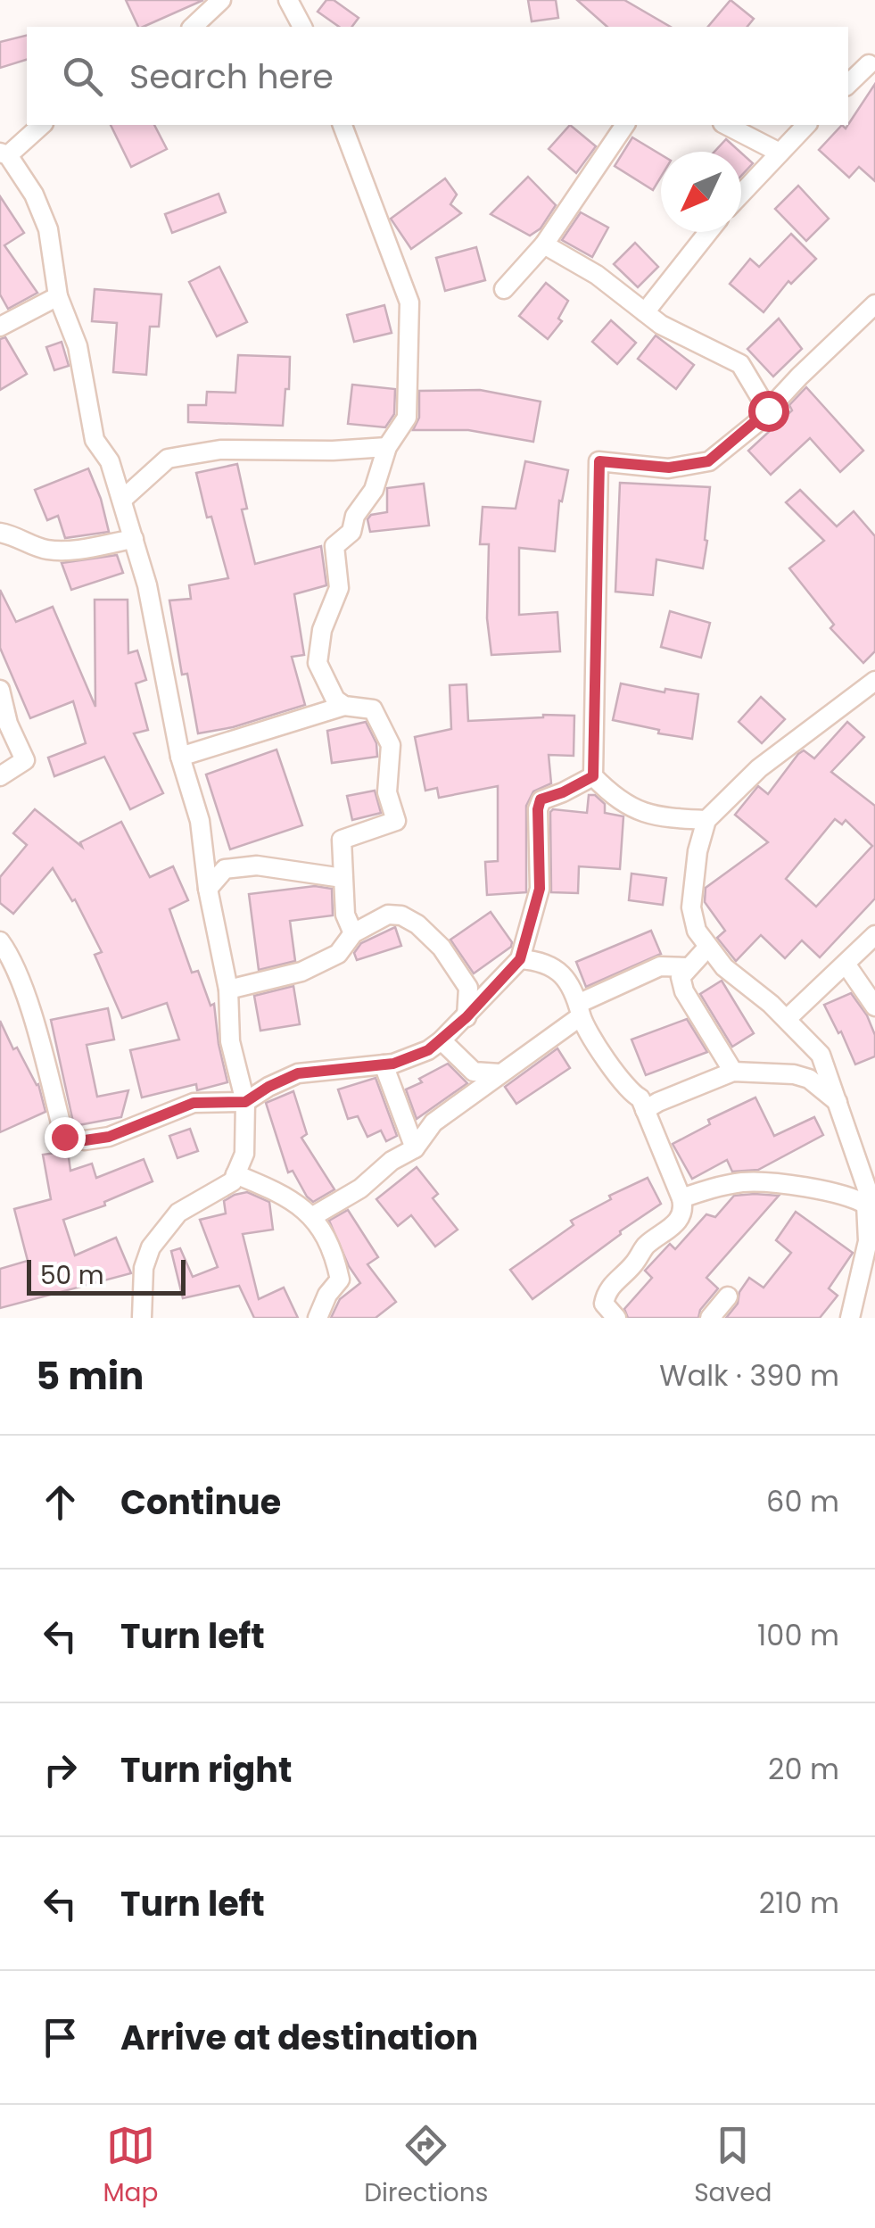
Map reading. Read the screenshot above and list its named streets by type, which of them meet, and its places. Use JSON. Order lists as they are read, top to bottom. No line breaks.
{"scale_bar":"50 m","north":"bottom left","page":{"search":"Search here","scale":"50 m","heading":["5 min","Walk · 390 m"],"list":[["Continue","60 m"],["Turn left","100 m"],["Turn right","20 m"],["Turn left","210 m"],"Arrive at destination"],"nav":["Map","Directions","Saved"]}}
